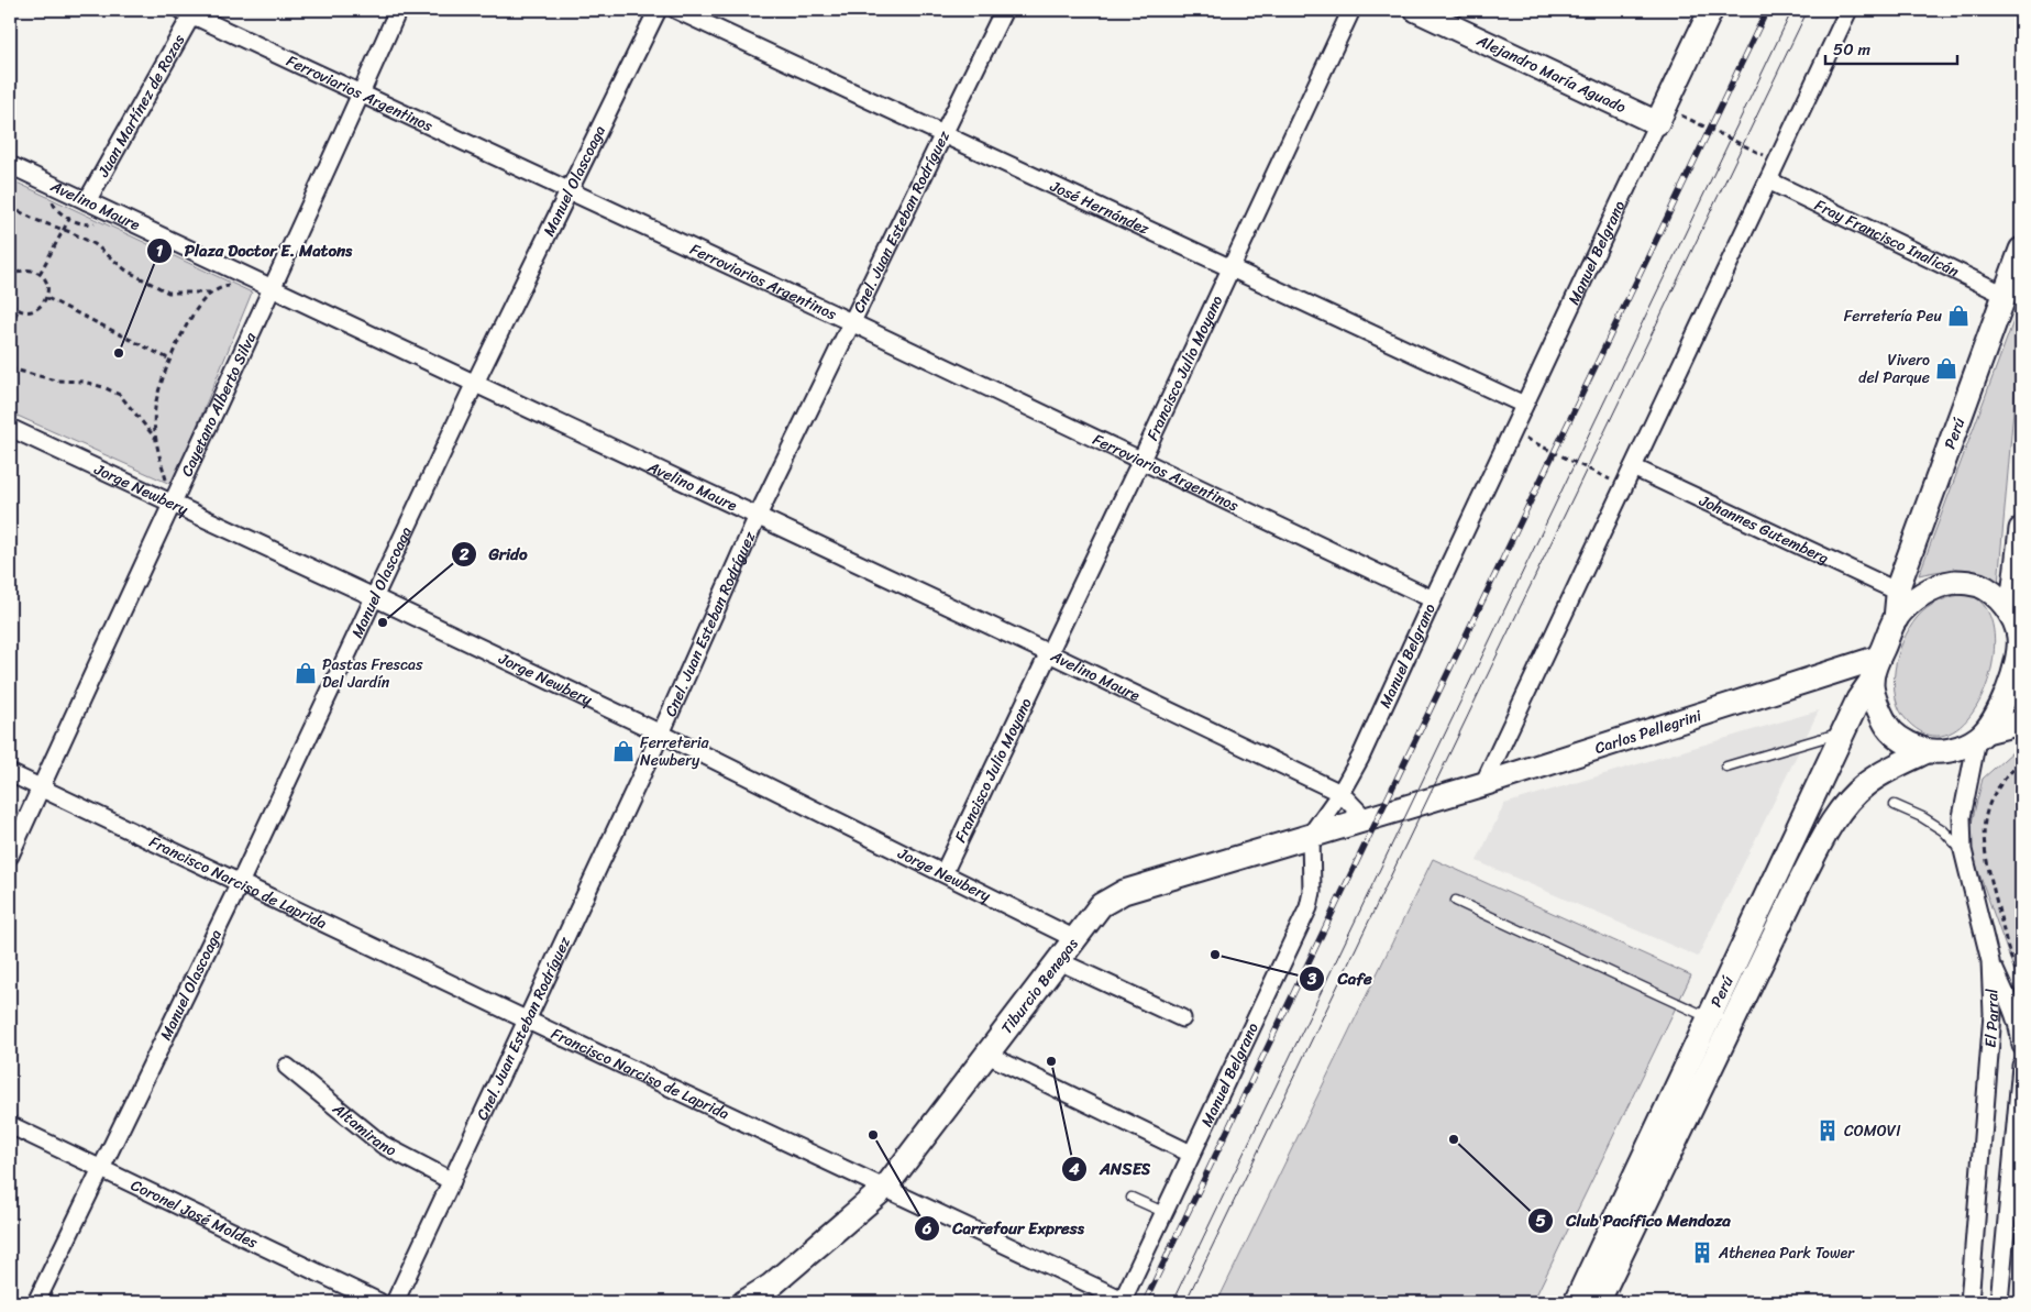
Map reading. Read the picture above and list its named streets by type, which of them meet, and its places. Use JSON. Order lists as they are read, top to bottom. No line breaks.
{"streets":{"main road":["Alejandro María Aguado","Manuel Belgrano","Perú","Carlos Pellegrini","Tiburcio Benegas"],"street":["Ferroviarios Argentinos","Juan Martínez de Rozas","Manuel Olascoaga","Avelino Maure","José Hernández","Cnel. Juan Esteban Rodríguez","Fray Francisco Inalicán","Francisco Julio Moyano","Cayetano Alberto Silva","Jorge Newbery","Johannes Gutemberg","Francisco Narciso de Laprida","El Parral","Altamirano","Coronel José Moldes"]},"crossings":[["Alejandro María Aguado","Manuel Belgrano"],["Ferroviarios Argentinos","Juan Martínez de Rozas"],["Ferroviarios Argentinos","Manuel Olascoaga"],["Ferroviarios Argentinos","Cnel. Juan Esteban Rodríguez"],["Ferroviarios Argentinos","Manuel Belgrano"],["Ferroviarios Argentinos","Francisco Julio Moyano"],["Ferroviarios Argentinos","Cayetano Alberto Silva"],["Juan Martínez de Rozas","Avelino Maure"],["Manuel Olascoaga","Avelino Maure"],["Manuel Olascoaga","Jorge Newbery"],["Manuel Olascoaga","Francisco Narciso de Laprida"],["Manuel Olascoaga","Coronel José Moldes"],["Avelino Maure","Cnel. Juan Esteban Rodríguez"],["Avelino Maure","Manuel Belgrano"],["Avelino Maure","Francisco Julio Moyano"],["Avelino Maure","Cayetano Alberto Silva"],["Avelino Maure","Tiburcio Benegas"],["José Hernández","Cnel. Juan Esteban Rodríguez"],["José Hernández","Manuel Belgrano"],["José Hernández","Francisco Julio Moyano"],["Cnel. Juan Esteban Rodríguez","Jorge Newbery"],["Cnel. Juan Esteban Rodríguez","Francisco Narciso de Laprida"],["Cnel. Juan Esteban Rodríguez","Altamirano"],["Fray Francisco Inalicán","Perú"],["Manuel Belgrano","Francisco Narciso de Laprida"],["Manuel Belgrano","Tiburcio Benegas"],["Francisco Julio Moyano","Jorge Newbery"],["Cayetano Alberto Silva","Jorge Newbery"],["Cayetano Alberto Silva","Francisco Narciso de Laprida"],["Perú","Johannes Gutemberg"],["Perú","Carlos Pellegrini"],["Perú","El Parral"],["Jorge Newbery","Tiburcio Benegas"],["Carlos Pellegrini","Tiburcio Benegas"],["Carlos Pellegrini","El Parral"],["Francisco Narciso de Laprida","Tiburcio Benegas"]],"places":{"shop":["Ferretería Peu","Vivero del Parque","Pastas Frescas Del Jardín","Ferreteria Newbery"],"other":["Plaza Doctor E. Matons","Grido","Cafe","ANSES","Carrefour Express","Club Pacífico Mendoza"],"building":["COMOVI","Athenea Park Tower"]},"scale_bar":"50 m"}
